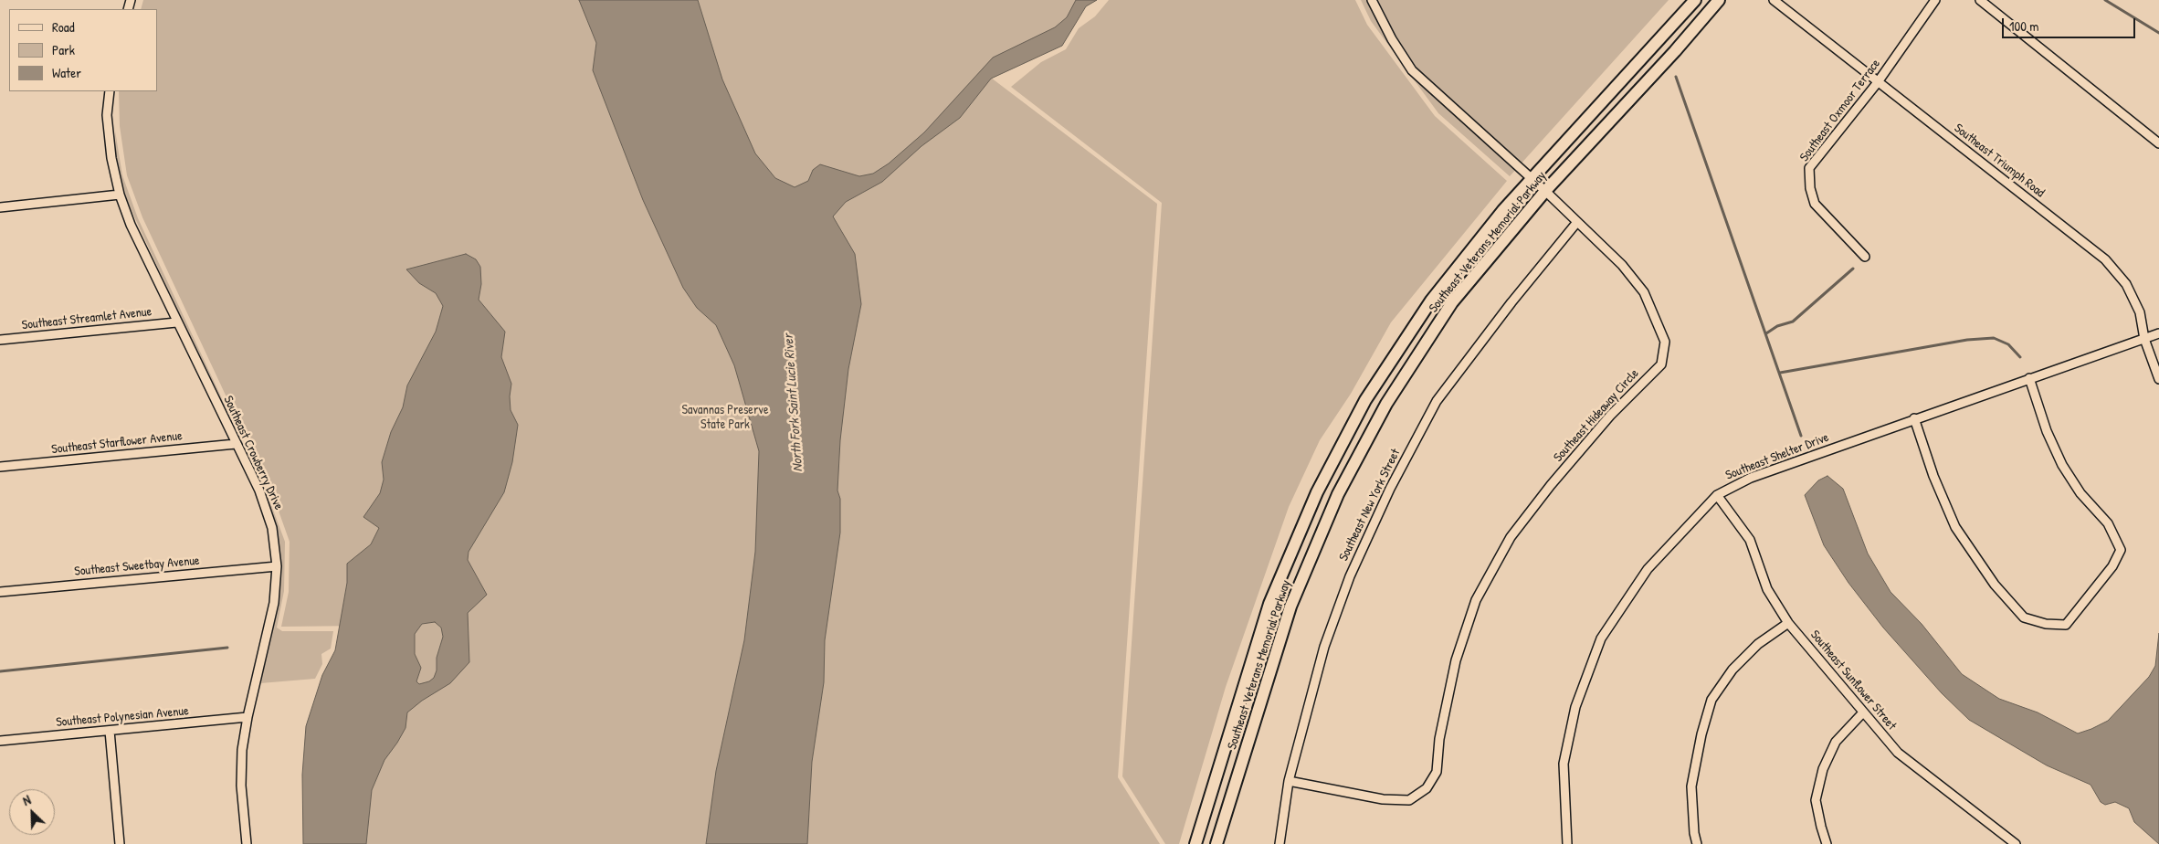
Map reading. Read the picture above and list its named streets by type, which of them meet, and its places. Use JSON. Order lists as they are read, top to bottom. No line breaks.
{"streets":{"main road":["Southeast Veterans Memorial Parkway"],"street":["Southeast Oxmoor Terrace","Southeast Triumph Road","Southeast Streamlet Avenue","Southeast Hideaway Circle","Southeast Starflower Avenue","Southeast Crowberry Drive","Southeast Shelter Drive","Southeast New York Street","Southeast Sweetbay Avenue","Southeast Sunflower Street","Southeast Polynesian Avenue"]},"crossings":[["Southeast Oxmoor Terrace","Southeast Triumph Road"],["Southeast Triumph Road","Southeast Shelter Drive"],["Southeast Veterans Memorial Parkway","Southeast Hideaway Circle"],["Southeast Streamlet Avenue","Southeast Crowberry Drive"],["Southeast Hideaway Circle","Southeast New York Street"],["Southeast Starflower Avenue","Southeast Crowberry Drive"],["Southeast Crowberry Drive","Southeast Sweetbay Avenue"],["Southeast Crowberry Drive","Southeast Polynesian Avenue"],["Southeast Shelter Drive","Southeast Sunflower Street"]],"water":["North Fork Saint Lucie River"],"parks":["Savannas Preserve State Park"],"legend":["Road","Park","Water"],"scale_bar":"100 m","north":"top left"}
